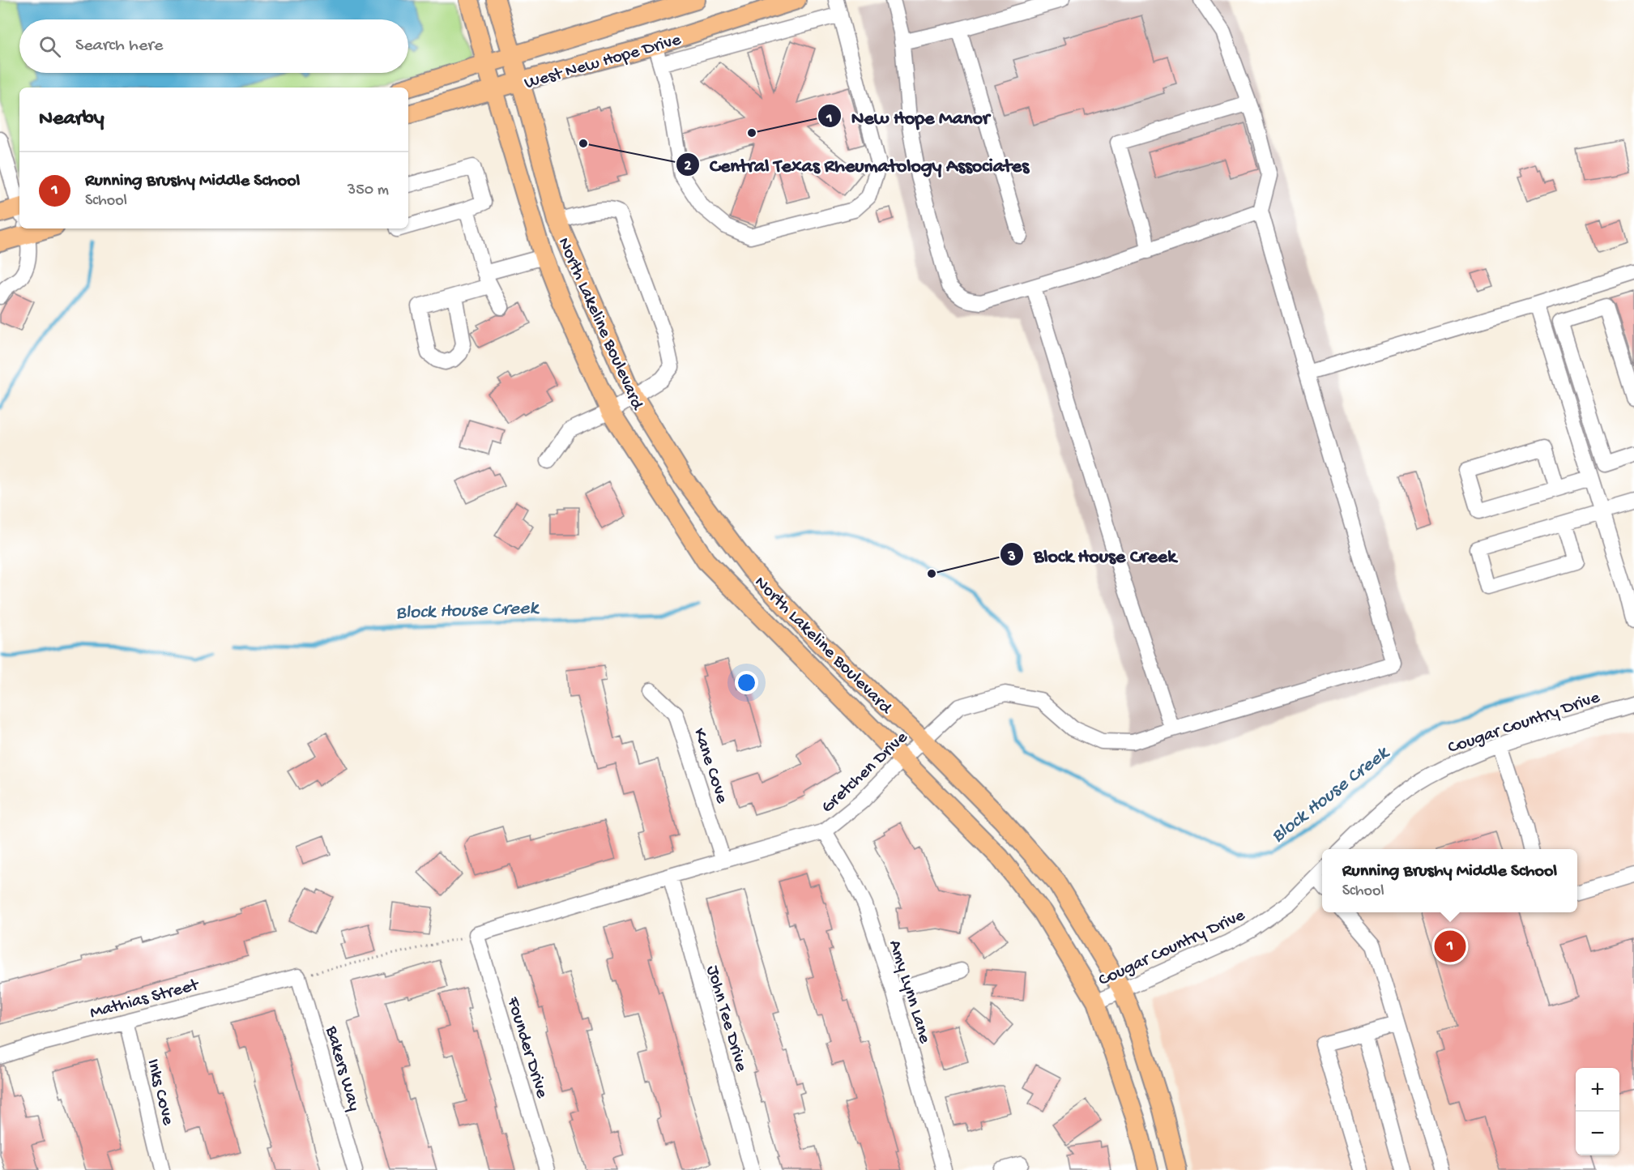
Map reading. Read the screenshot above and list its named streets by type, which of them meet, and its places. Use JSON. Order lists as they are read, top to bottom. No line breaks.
{"streets":{"main road":["West New Hope Drive","North Lakeline Boulevard"],"street":["Cougar Country Drive","Kane Cove","Gretchen Drive","Amy Lynn Lane","Mathias Street","John Tee Drive","Founder Drive","Bakers Way","Inks Cove"]},"crossings":[["West New Hope Drive","North Lakeline Boulevard"],["North Lakeline Boulevard","Cougar Country Drive"],["North Lakeline Boulevard","Gretchen Drive"],["Kane Cove","Gretchen Drive"],["Gretchen Drive","Amy Lynn Lane"],["Gretchen Drive","John Tee Drive"],["Gretchen Drive","Founder Drive"],["Mathias Street","Bakers Way"],["Mathias Street","Inks Cove"]],"water":["Block House Creek"],"places":["New Hope Manor","Central Texas Rheumatology Associates","Block House Creek"],"page":{"search":"Search here","heading":"Nearby","list":[{"mark":"1","name":"Running Brushy Middle School","note":"School","value":"350 m"}],"popup":["Running Brushy Middle School","School"],"pins":"1","map_buttons":["+","−"]}}
